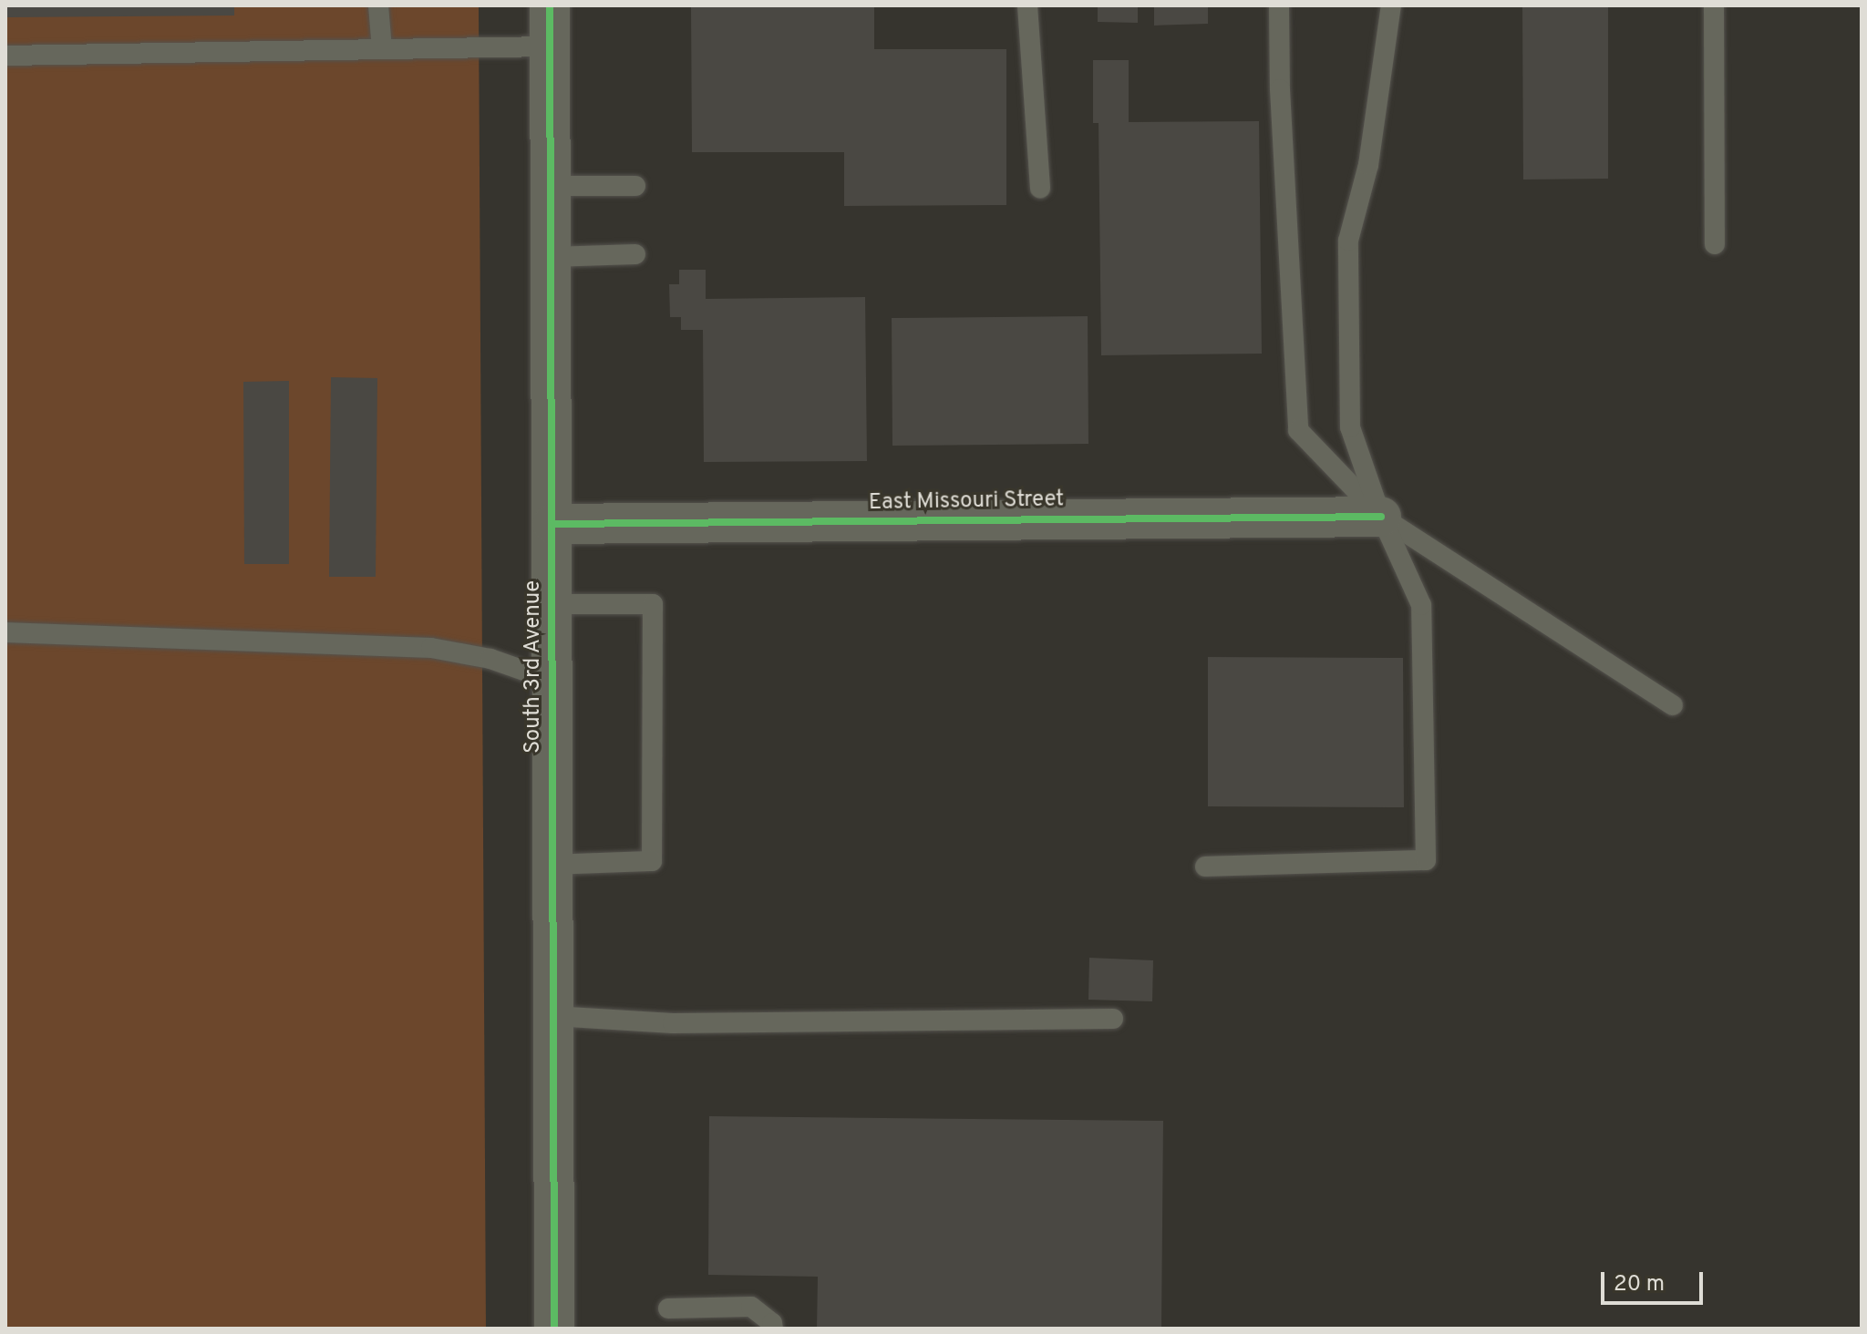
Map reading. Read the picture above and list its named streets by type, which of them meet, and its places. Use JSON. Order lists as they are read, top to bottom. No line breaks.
{"streets":{"street":["East Missouri Street","South 3rd Avenue"]},"crossings":[["East Missouri Street","South 3rd Avenue"]],"scale_bar":"20 m"}
